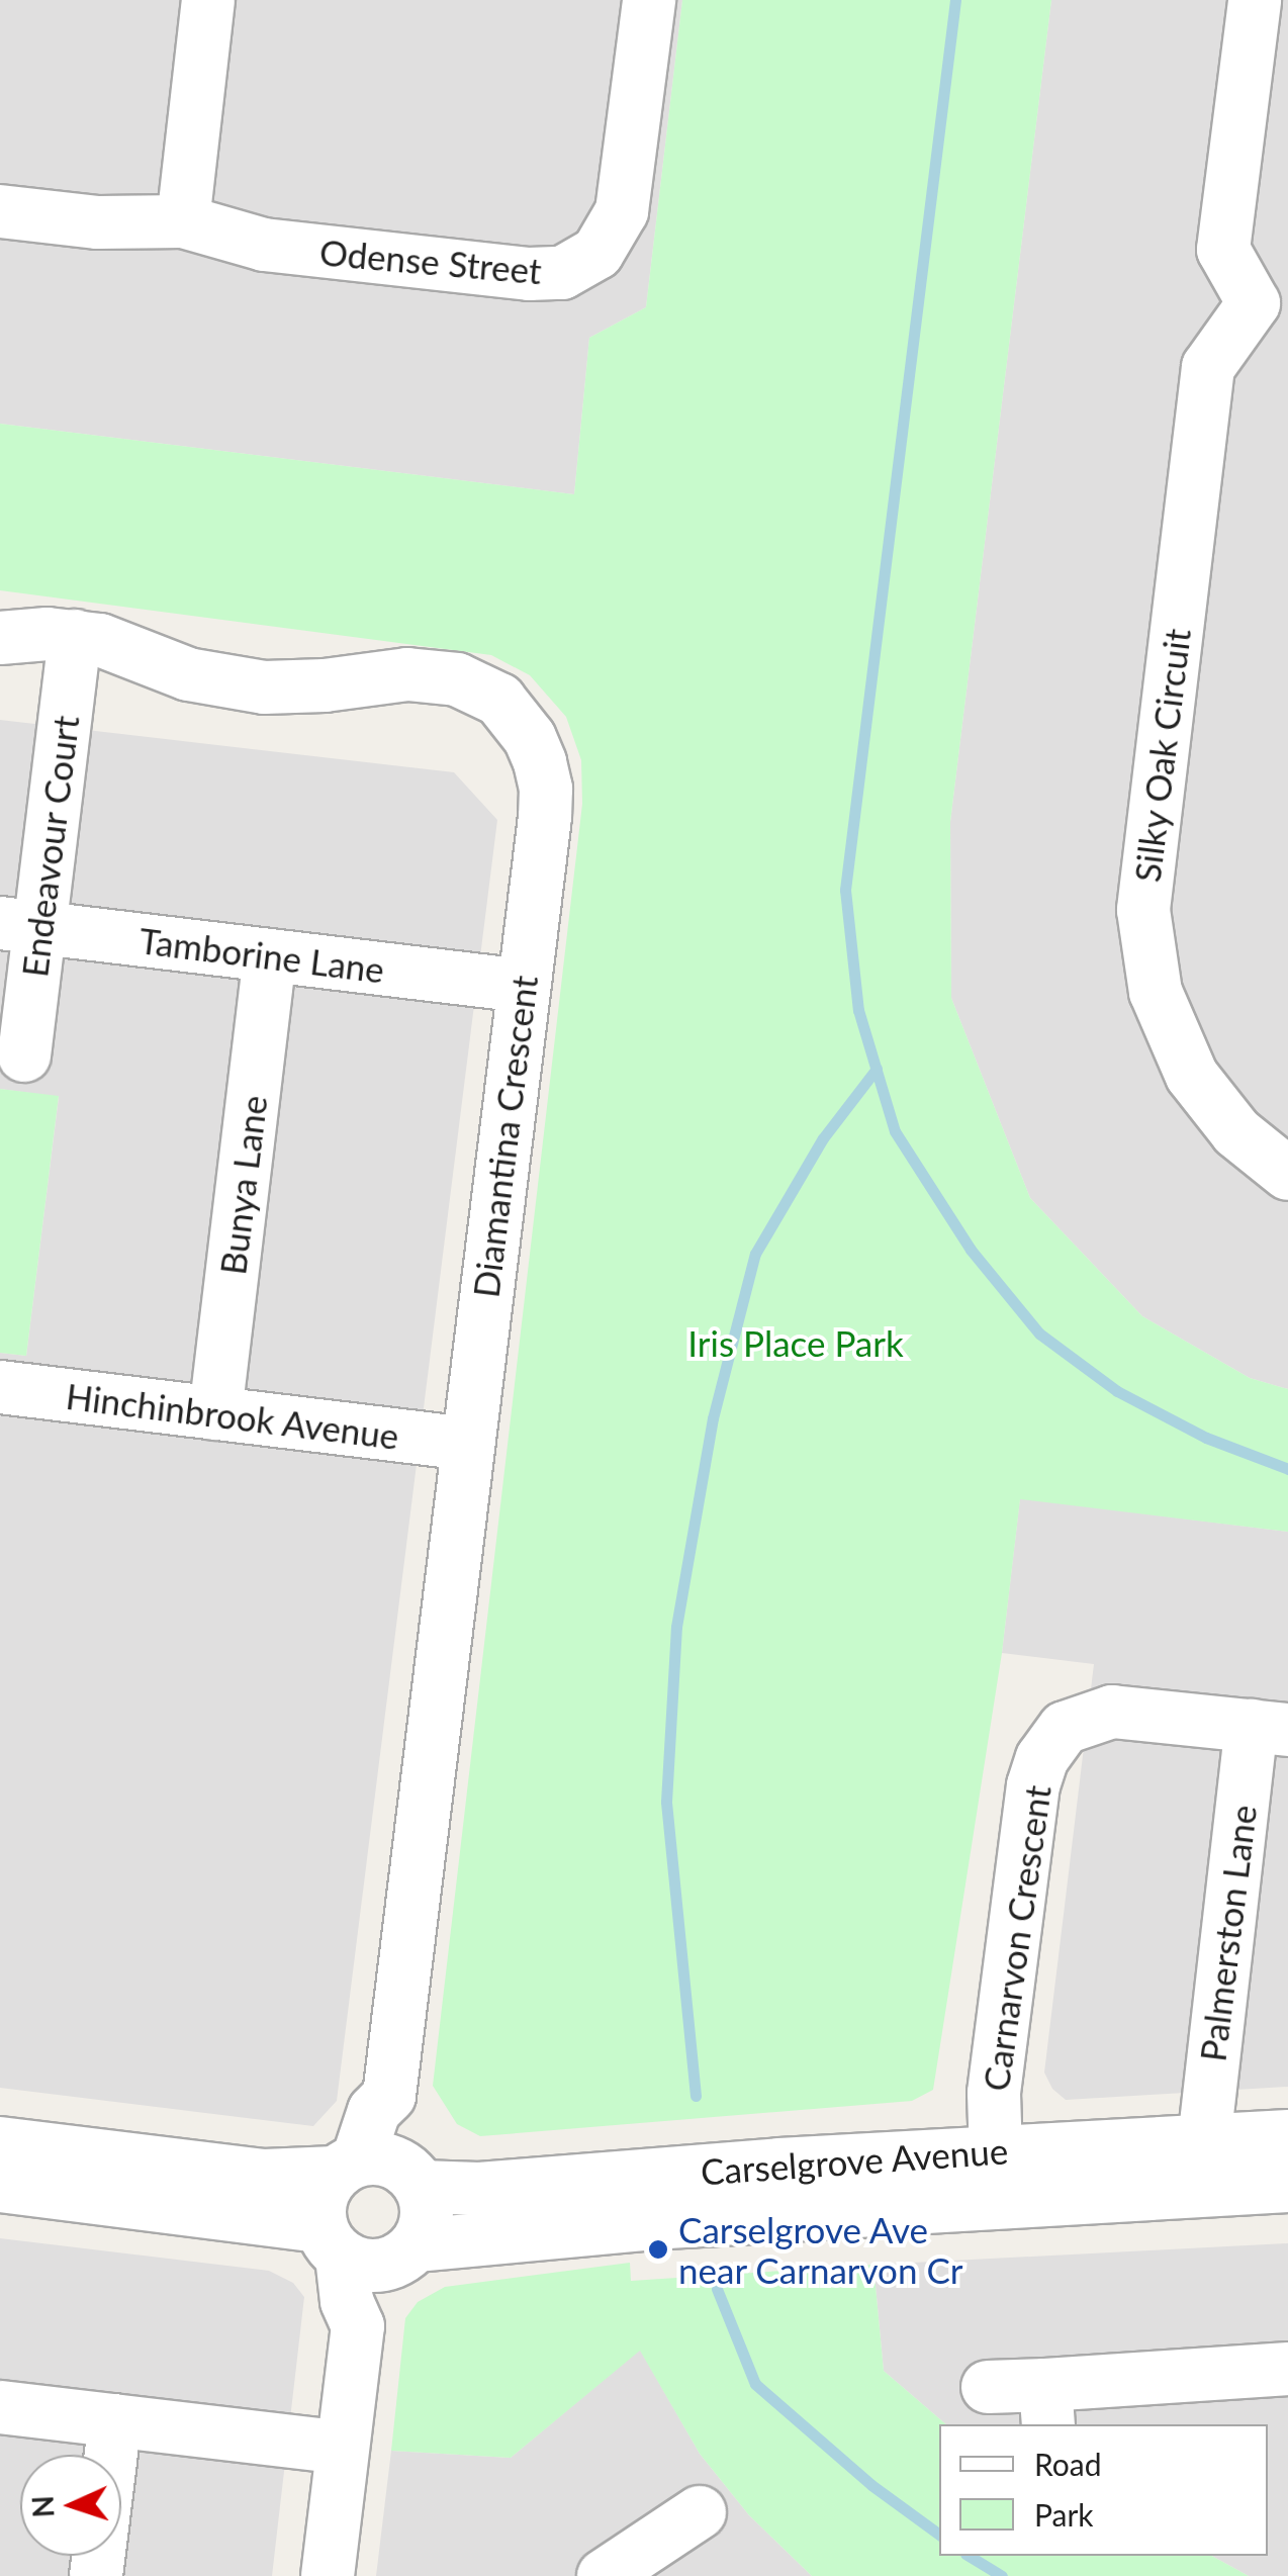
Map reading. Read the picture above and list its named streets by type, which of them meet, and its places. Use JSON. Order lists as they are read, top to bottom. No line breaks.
{"streets":{"street":["Odense Street","Silky Oak Circuit","Endeavour Court","Tamborine Lane","Diamantina Crescent","Bunya Lane","Hinchinbrook Avenue","Palmerston Lane","Carnarvon Crescent","Carselgrove Avenue"]},"crossings":[["Endeavour Court","Tamborine Lane"],["Endeavour Court","Diamantina Crescent"],["Tamborine Lane","Diamantina Crescent"],["Tamborine Lane","Bunya Lane"],["Diamantina Crescent","Hinchinbrook Avenue"],["Diamantina Crescent","Carselgrove Avenue"],["Bunya Lane","Hinchinbrook Avenue"],["Palmerston Lane","Carnarvon Crescent"],["Palmerston Lane","Carselgrove Avenue"],["Carnarvon Crescent","Carselgrove Avenue"]],"parks":["Iris Place Park"],"places":["Carselgrove Ave near Carnarvon Cr"],"legend":["Road","Park"],"north":"left"}
